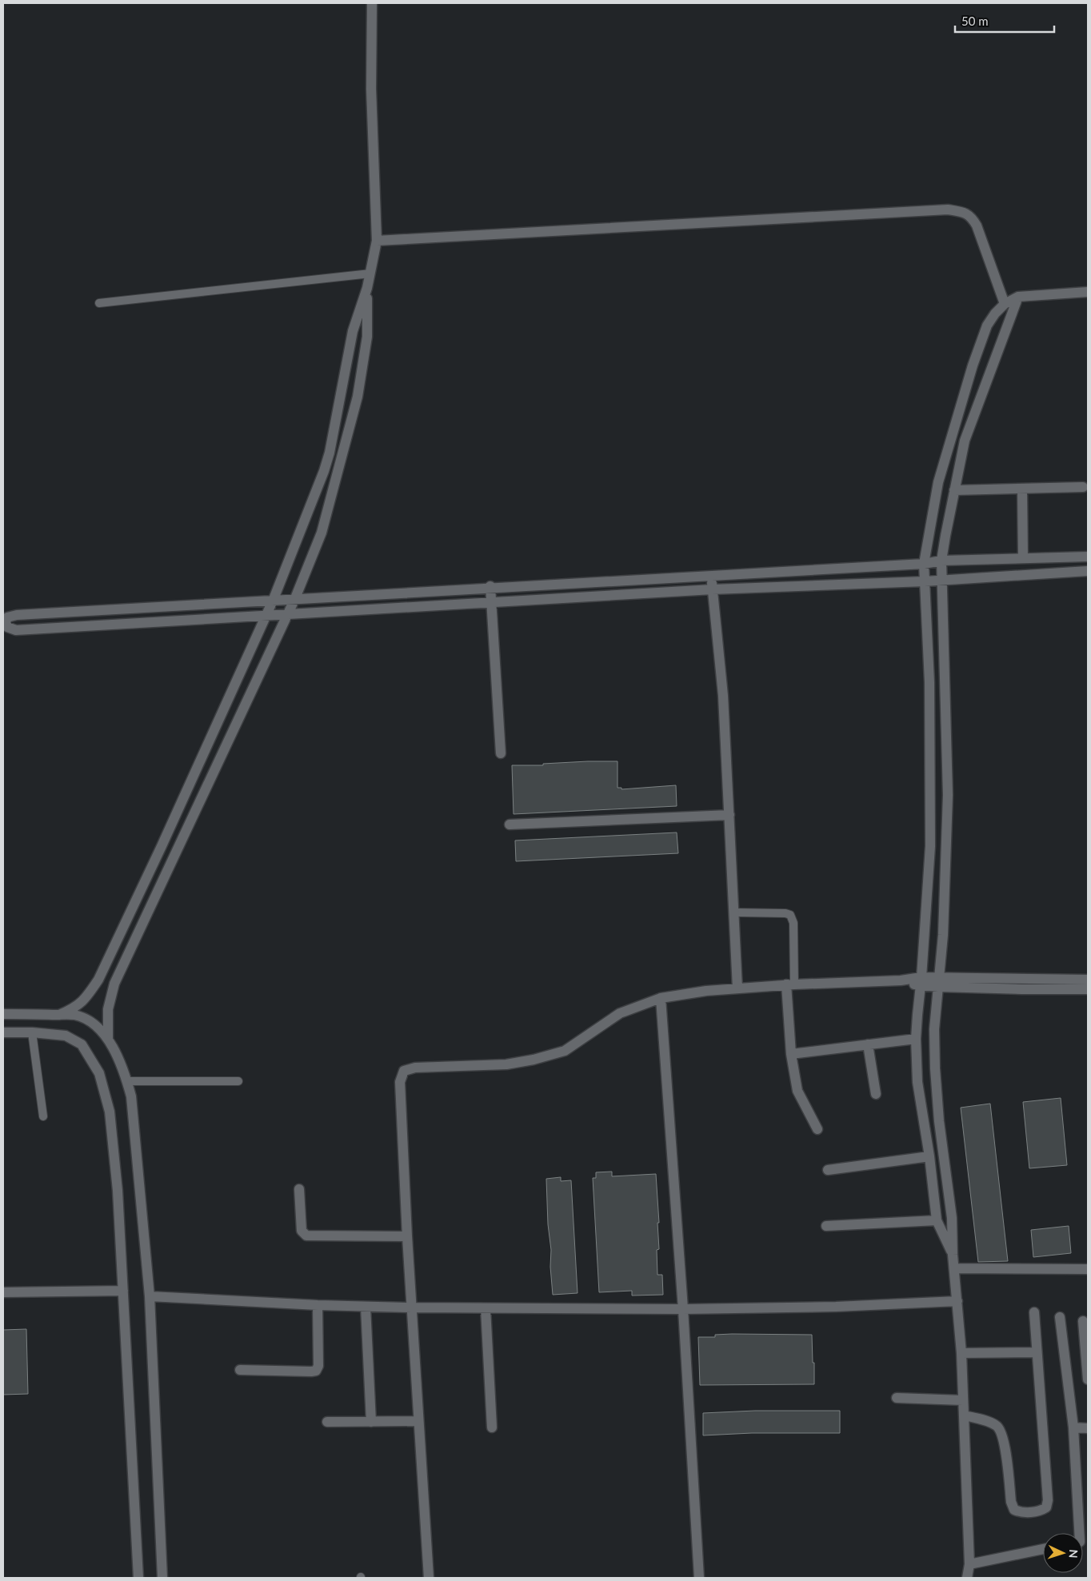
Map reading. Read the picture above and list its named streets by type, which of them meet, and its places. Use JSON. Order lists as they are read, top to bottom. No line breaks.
{"scale_bar":"50 m","north":"right"}
